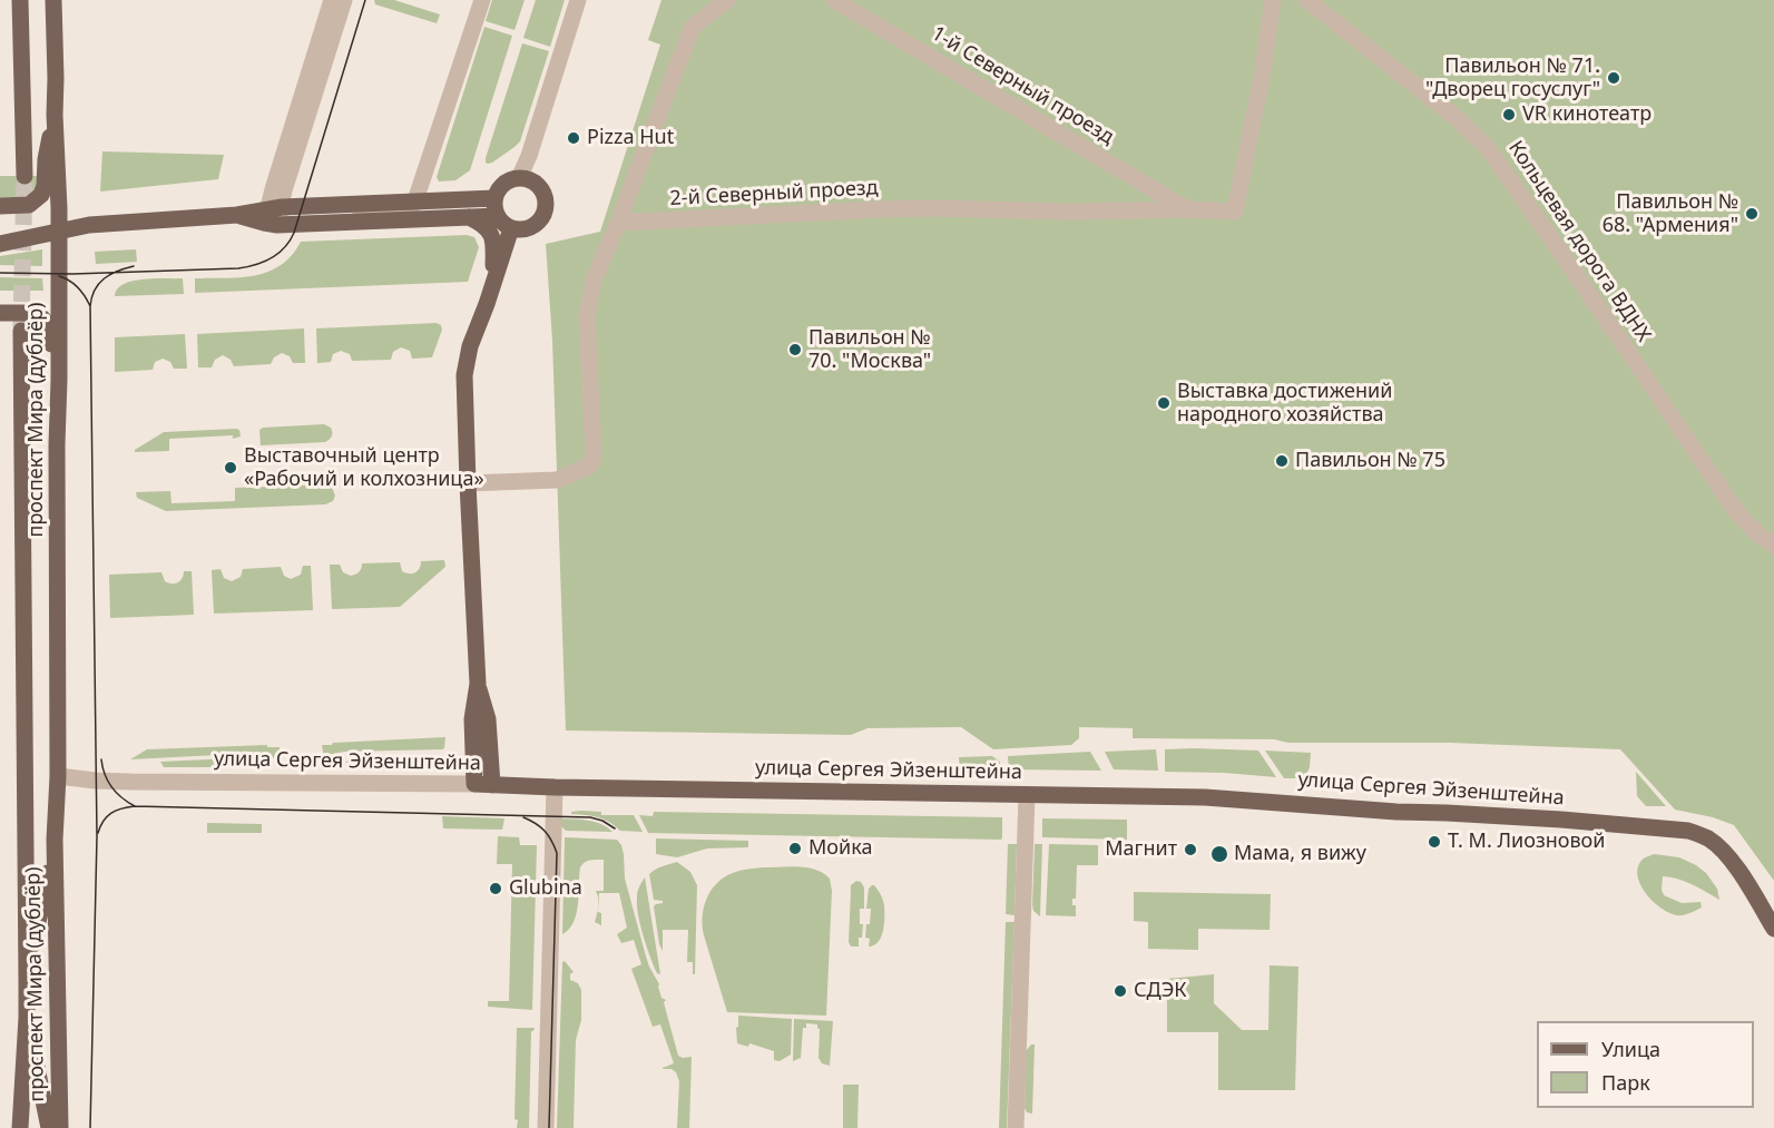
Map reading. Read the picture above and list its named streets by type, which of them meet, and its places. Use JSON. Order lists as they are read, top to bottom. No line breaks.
{"streets":{"main road":["проспект Мира (дублёр)","улица Сергея Эйзенштейна"],"street":["1-й Северный проезд","2-й Северный проезд","Кольцевая дорога ВДНХ"]},"crossings":[["1-й Северный проезд","2-й Северный проезд"],["проспект Мира (дублёр)","улица Сергея Эйзенштейна"]],"places":["Павильон № 71. \"Дворец госуслуг\"","VR кинотеатр","Pizza Hut","Павильон № 68. \"Армения\"","Павильон № 70. \"Москва\"","Выставка достижений народного хозяйства","Павильон № 75","Выставочный центр «Рабочий и колхозница»","Т. М. Лиозновой","Мойка","Магнит","Мама, я вижу","Glubina","СДЭК"],"legend":["Улица","Парк"]}
